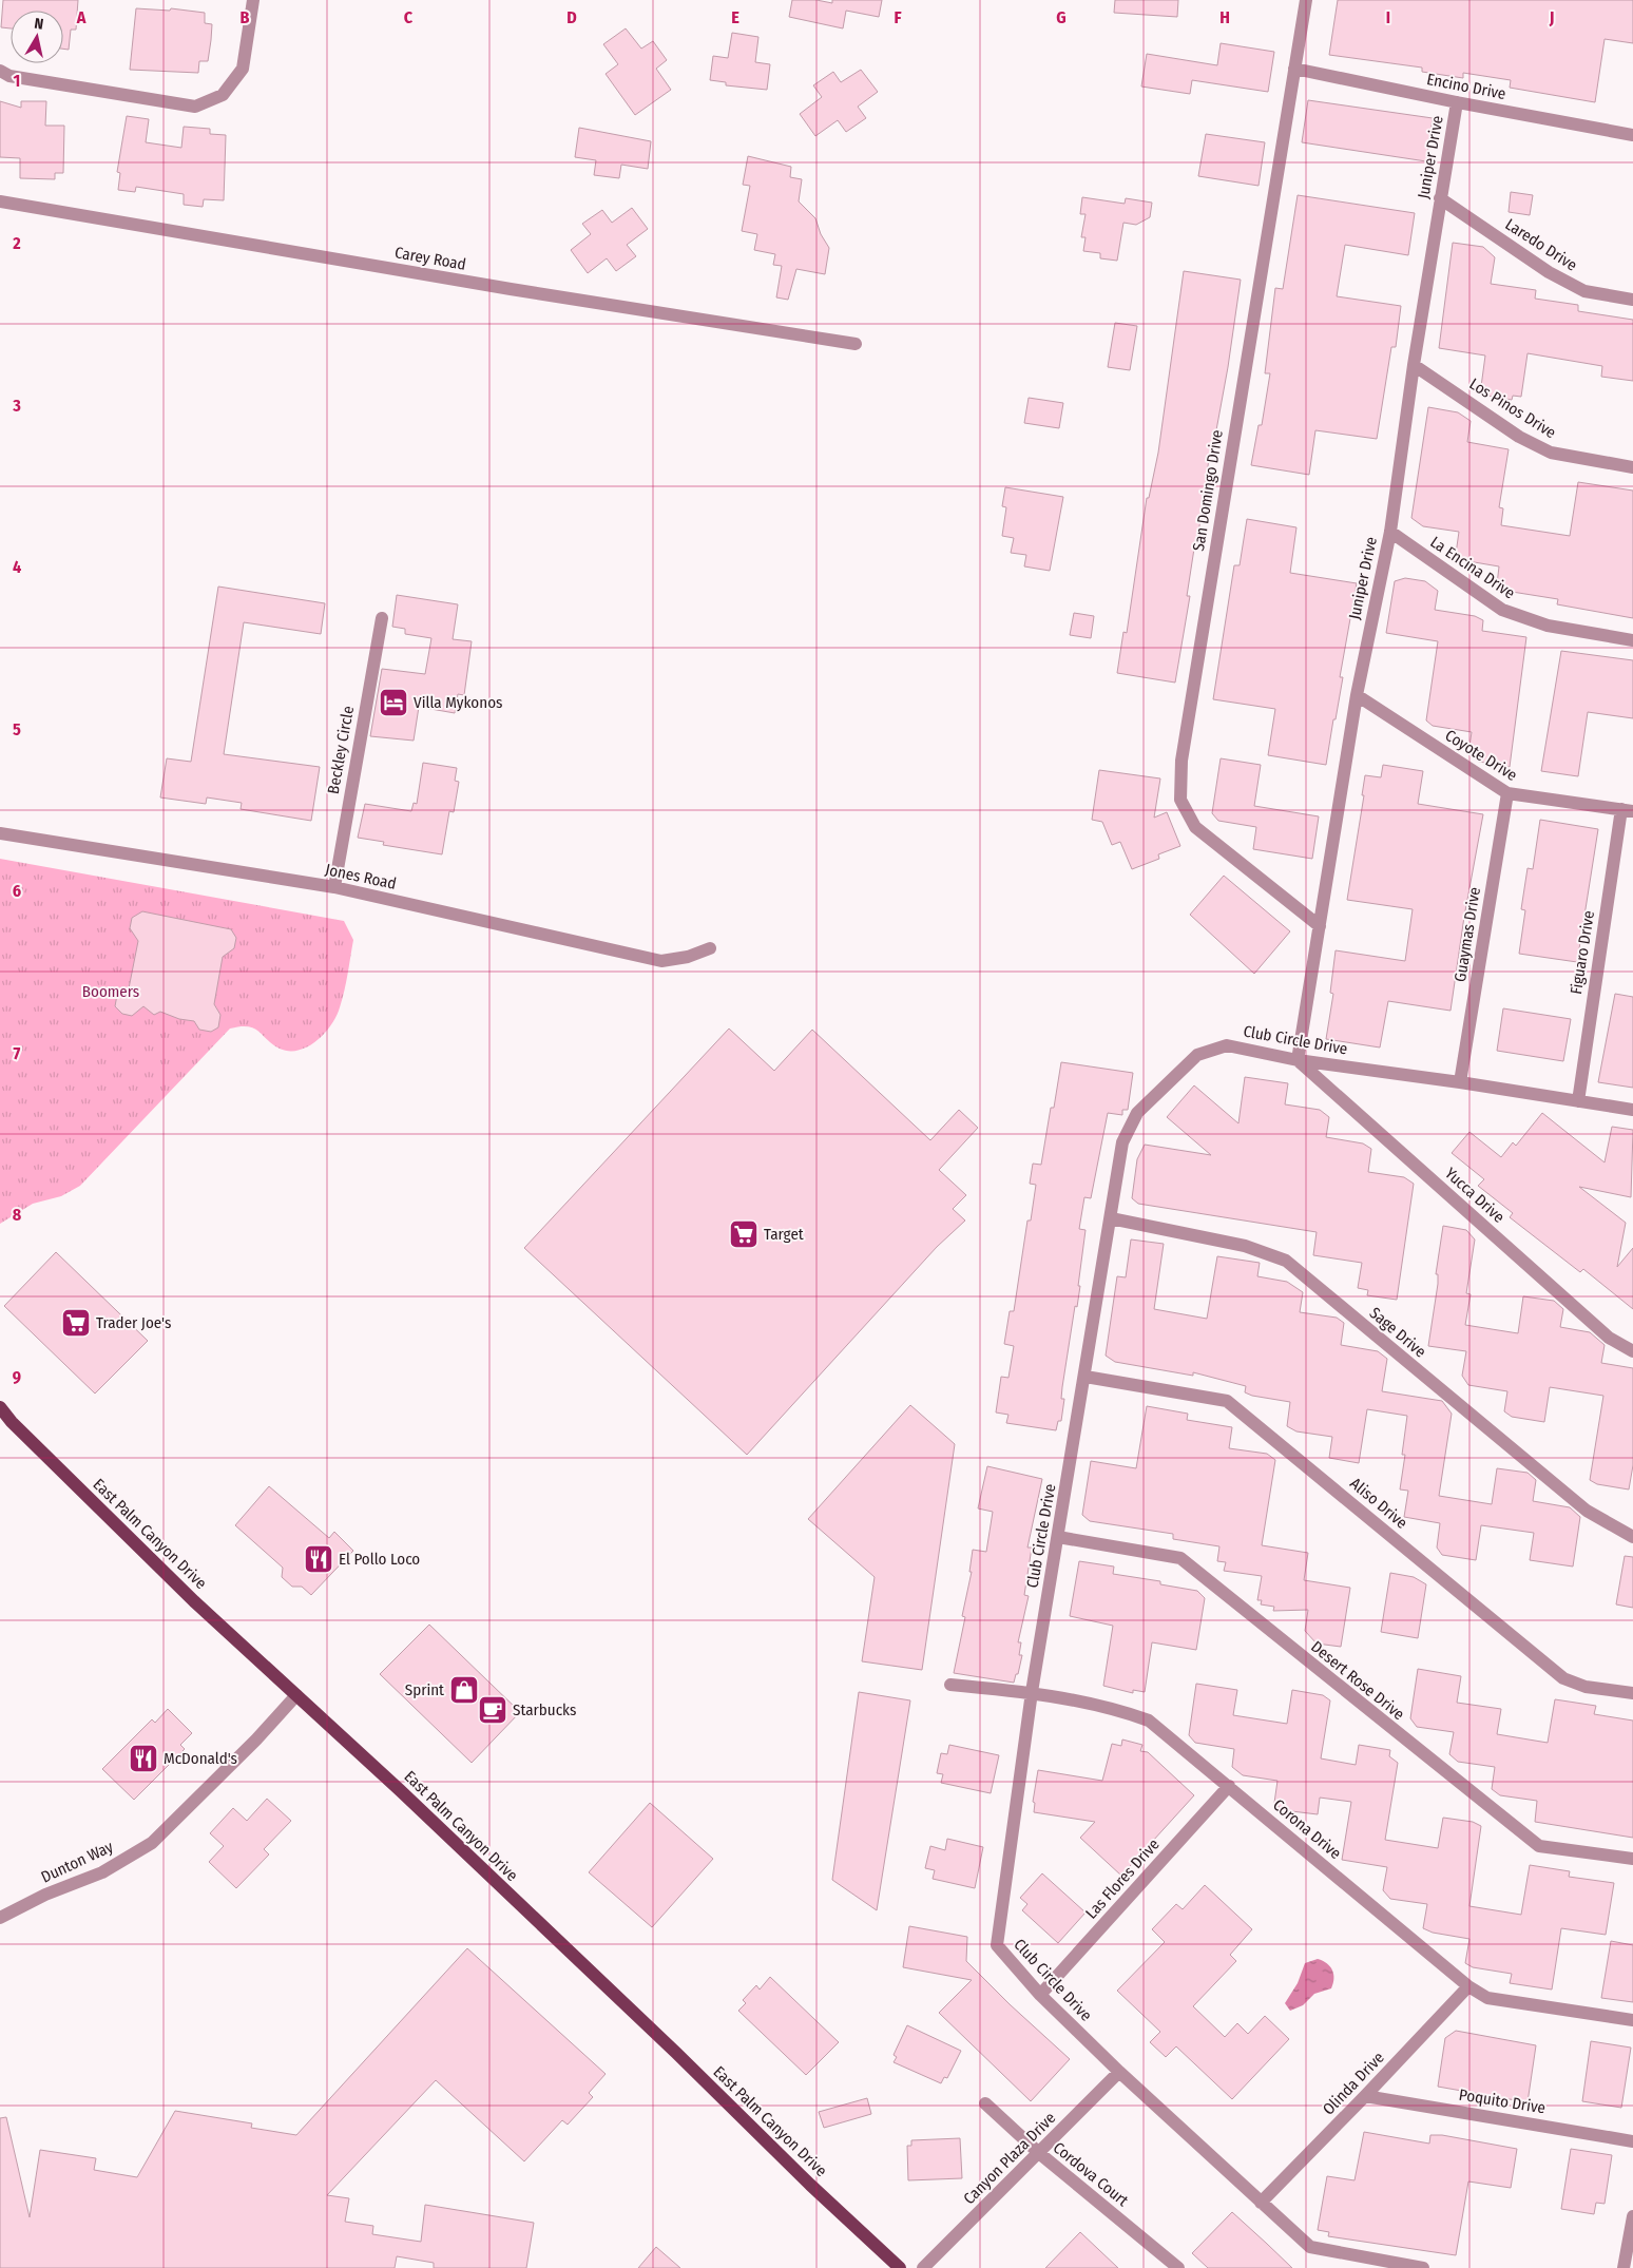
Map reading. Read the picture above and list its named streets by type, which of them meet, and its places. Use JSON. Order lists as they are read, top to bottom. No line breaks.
{"streets":{"main road":["East Palm Canyon Drive"],"street":["Encino Drive","Juniper Drive","Laredo Drive","Carey Road","Los Pinos Drive","San Domingo Drive","La Encina Drive","Beckley Circle","Coyote Drive","Jones Road","Guaymas Drive","Figuaro Drive","Club Circle Drive","Yucca Drive","Sage Drive","Aliso Drive","Desert Rose Drive","Corona Drive","Dunton Way","Las Flores Drive","Olinda Drive","Poquito Drive","Canyon Plaza Drive","Cordova Court"]},"crossings":[["Encino Drive","Juniper Drive"],["Encino Drive","San Domingo Drive"],["Juniper Drive","Laredo Drive"],["Juniper Drive","Los Pinos Drive"],["Juniper Drive","San Domingo Drive"],["Juniper Drive","La Encina Drive"],["Juniper Drive","Coyote Drive"],["Juniper Drive","Club Circle Drive"],["Juniper Drive","Yucca Drive"],["Beckley Circle","Jones Road"],["Coyote Drive","Guaymas Drive"],["Coyote Drive","Figuaro Drive"],["Guaymas Drive","Club Circle Drive"],["Figuaro Drive","Club Circle Drive"],["Club Circle Drive","Yucca Drive"],["Club Circle Drive","Sage Drive"],["Club Circle Drive","Aliso Drive"],["Club Circle Drive","Desert Rose Drive"],["Club Circle Drive","Corona Drive"],["Club Circle Drive","Las Flores Drive"],["Club Circle Drive","Olinda Drive"],["Club Circle Drive","Canyon Plaza Drive"],["East Palm Canyon Drive","Dunton Way"],["Corona Drive","Las Flores Drive"],["Corona Drive","Olinda Drive"],["Olinda Drive","Poquito Drive"],["Canyon Plaza Drive","Cordova Court"]],"parks":["Boomers"],"places":{"hotel":["Villa Mykonos"],"supermarket":["Target","Trader Joe's"],"restaurant":["El Pollo Loco","McDonald's"],"shop":["Sprint"],"cafe":["Starbucks"]},"north":"top","grid":{"columns":["A","B","C","D","E","F","G","H","I","J"],"rows":["1","2","3","4","5","6","7","8","9"]}}
